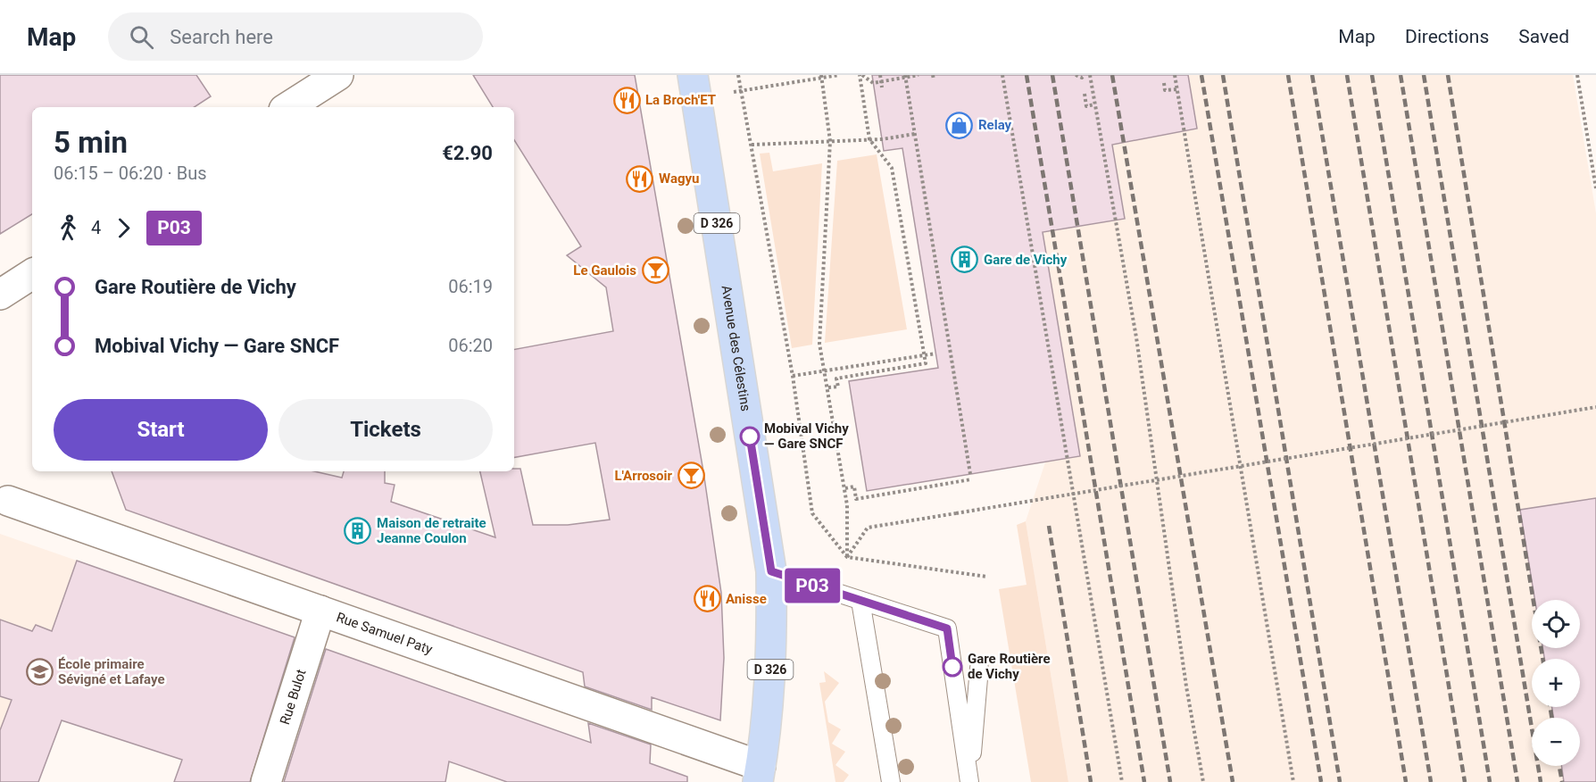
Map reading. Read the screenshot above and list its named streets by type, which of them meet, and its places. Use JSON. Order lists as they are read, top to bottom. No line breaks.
{"streets":{"main road":["D 326","Avenue des Célestins"],"street":["Rue Samuel Paty","Rue Bulot"]},"crossings":[["Avenue des Célestins","Rue Samuel Paty"],["Rue Samuel Paty","Rue Bulot"]],"places":{"restaurant":["La Broch'ET","Wagyu","Anisse"],"shop":["Relay"],"building":["Gare de Vichy","Maison de retraite Jeanne Coulon"],"bar":["Le Gaulois","L'Arrosoir"],"other":["Mobival Vichy — Gare SNCF","Gare Routière de Vichy"],"school or university":["École primaire Sévigné et Lafaye"]},"lines":["bus line P03"],"page":{"header":"Map","search":"Search here","nav":["Map","Directions","Saved"],"on_map":"P03","heading":["5 min","06:15 – 06:20 · Bus","€2.90"],"legs":["4","P03"],"list":[{"name":"Gare Routière de Vichy","value":"06:19"},{"name":"Mobival Vichy — Gare SNCF","value":"06:20"}],"buttons":["Start","Tickets"],"map_buttons":["+","−"]}}
